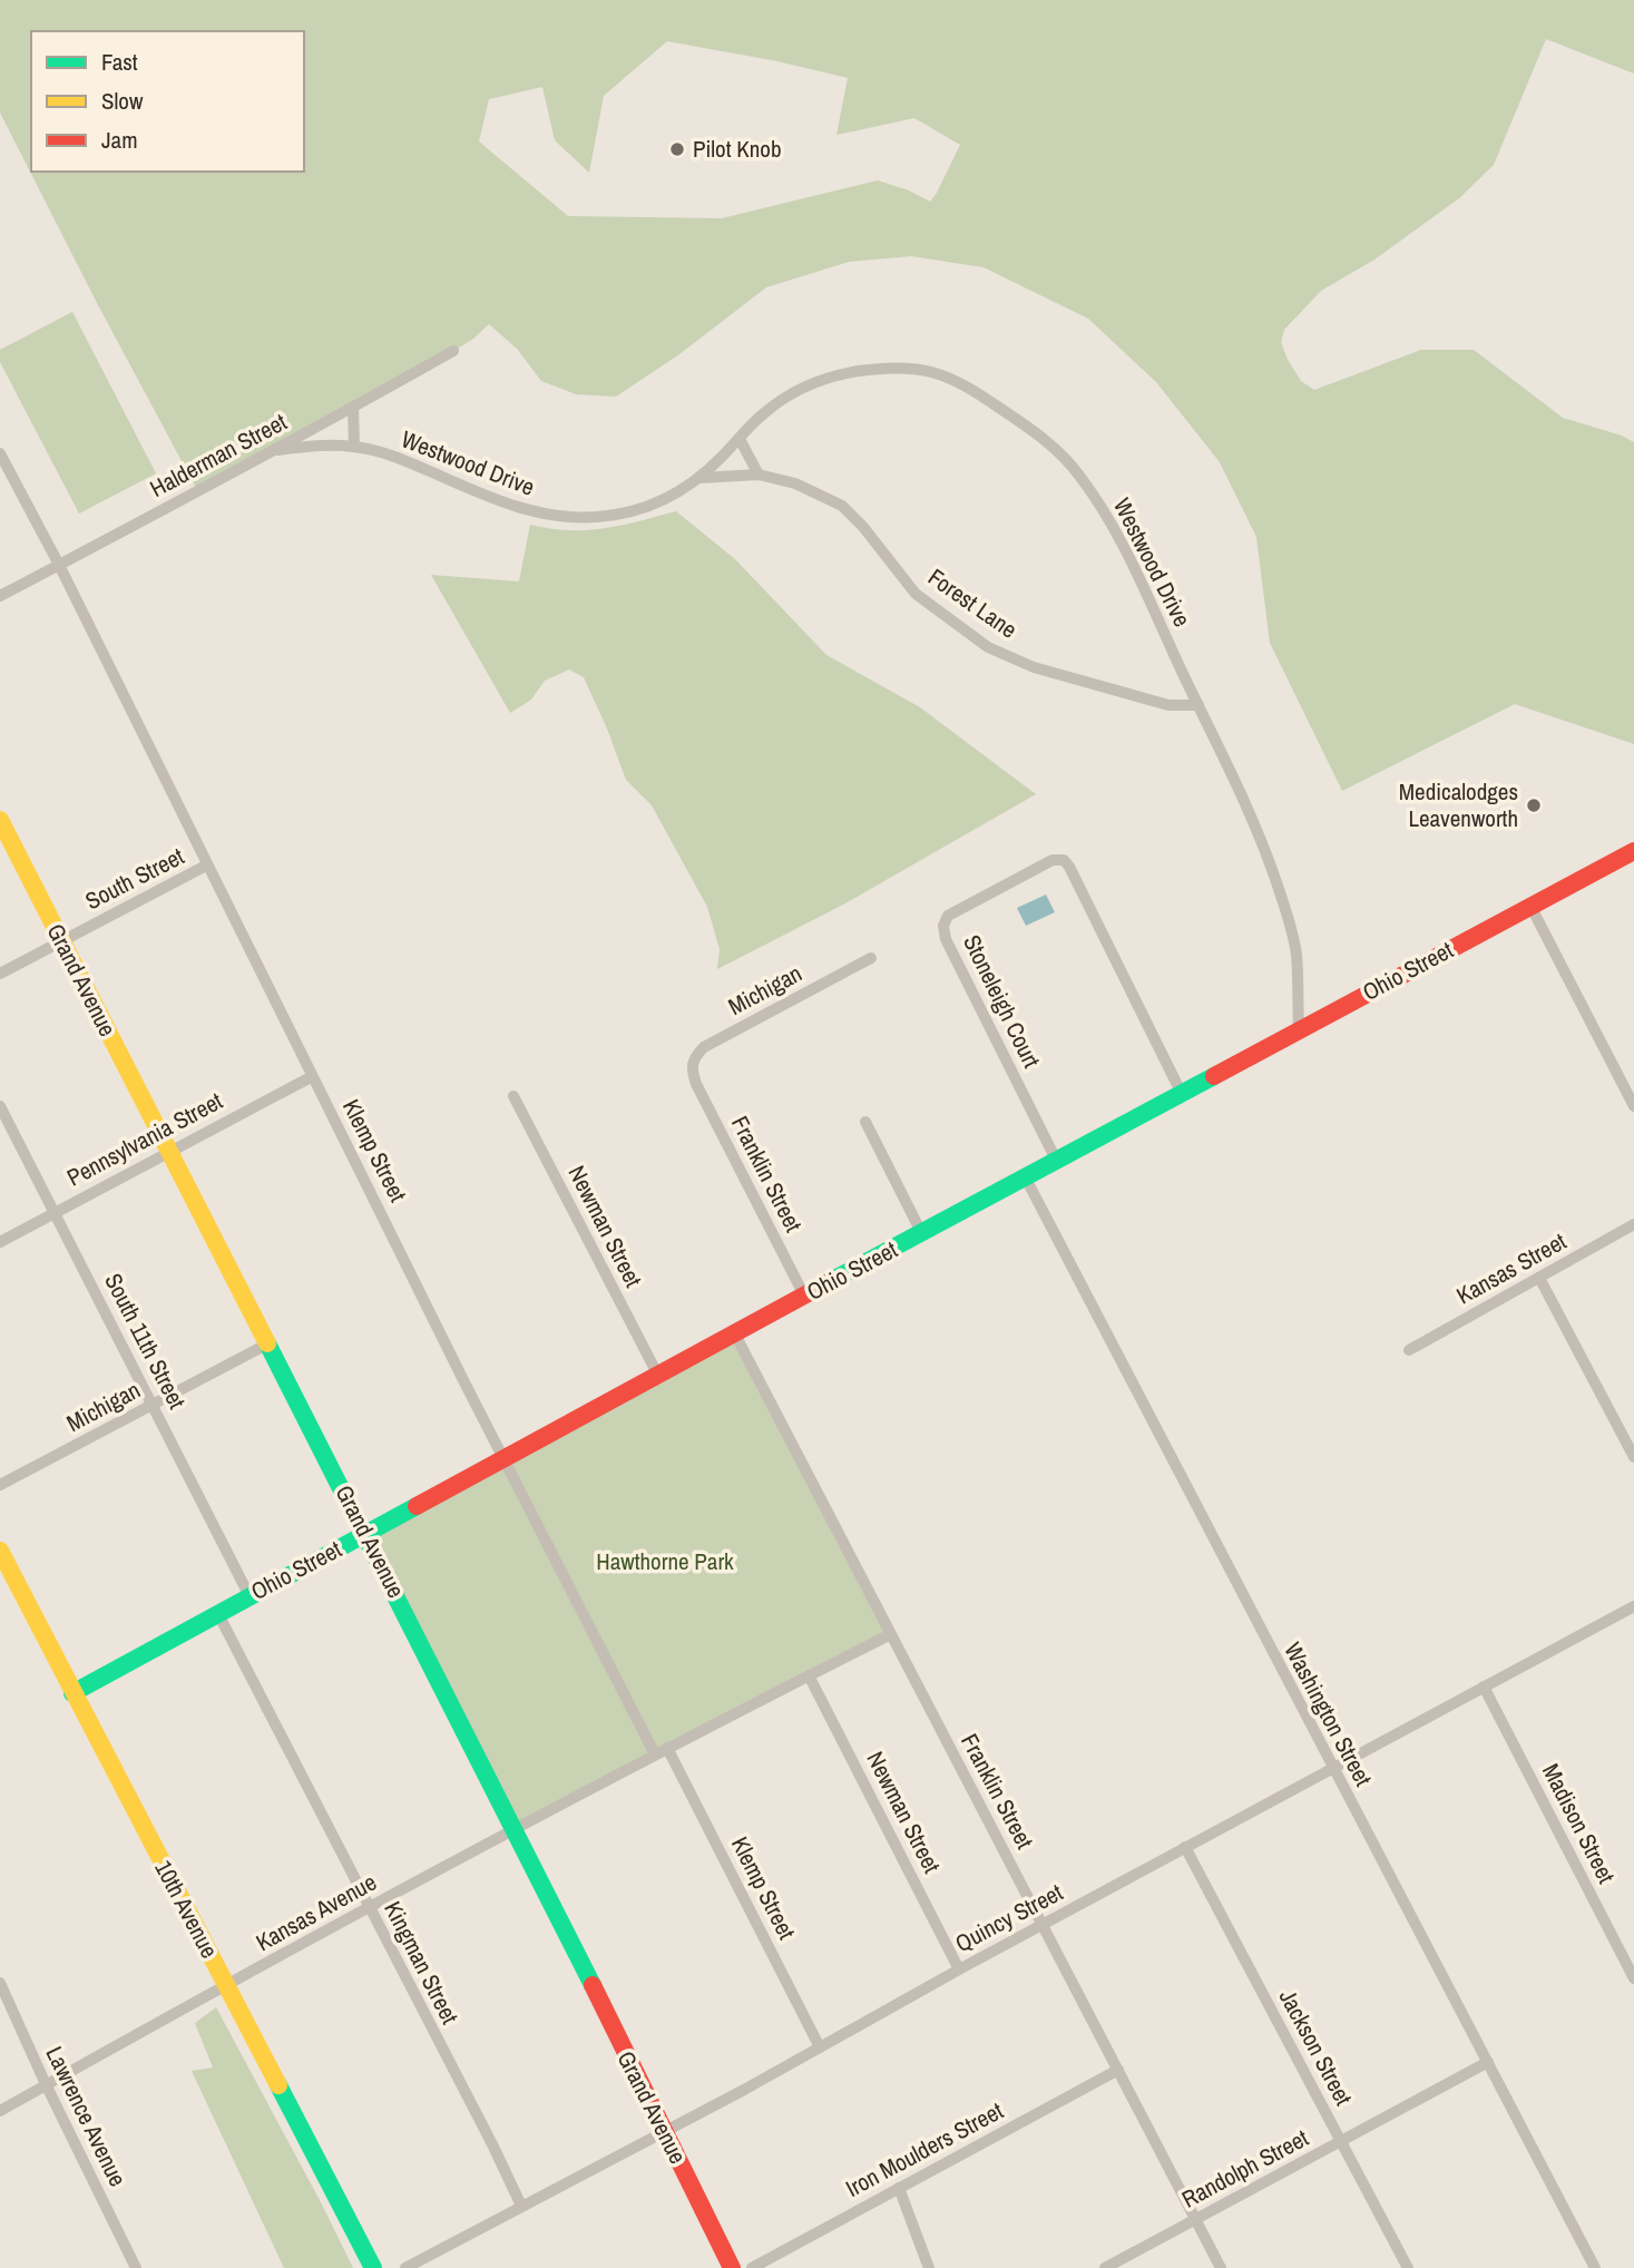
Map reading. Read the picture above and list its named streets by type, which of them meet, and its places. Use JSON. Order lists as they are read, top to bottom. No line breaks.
{"streets":{"street":["Halderman Street","Westwood Drive","Forest Lane","South Street","Ohio Street","Grand Avenue","Michigan","Stoneleigh Court","Pennsylvania Street","Klemp Street","Franklin Street","Newman Street","Kansas Street","South 11th Street","Washington Street","Madison Street","10th Avenue","Kansas Avenue","Quincy Street","Kingman Street","Jackson Street","Lawrence Avenue","Iron Moulders Street","Randolph Street"]},"crossings":[["Halderman Street","Westwood Drive"],["Halderman Street","Klemp Street"],["Westwood Drive","Forest Lane"],["Westwood Drive","Ohio Street"],["South Street","Grand Avenue"],["South Street","Klemp Street"],["Ohio Street","Grand Avenue"],["Ohio Street","Stoneleigh Court"],["Ohio Street","Klemp Street"],["Ohio Street","Franklin Street"],["Ohio Street","Newman Street"],["Ohio Street","South 11th Street"],["Ohio Street","Washington Street"],["Ohio Street","10th Avenue"],["Ohio Street","Kingman Street"],["Grand Avenue","Michigan"],["Grand Avenue","Pennsylvania Street"],["Grand Avenue","Kansas Avenue"],["Grand Avenue","Quincy Street"],["Michigan","Franklin Street"],["Michigan","South 11th Street"],["Pennsylvania Street","Klemp Street"],["Pennsylvania Street","South 11th Street"],["Klemp Street","Kansas Avenue"],["Klemp Street","Quincy Street"],["Franklin Street","Quincy Street"],["Franklin Street","Iron Moulders Street"],["Franklin Street","Randolph Street"],["Newman Street","Quincy Street"],["Washington Street","Quincy Street"],["Washington Street","Randolph Street"],["Madison Street","Quincy Street"],["10th Avenue","Kansas Avenue"],["Kansas Avenue","Kingman Street"],["Kansas Avenue","Lawrence Avenue"],["Quincy Street","Kingman Street"],["Quincy Street","Jackson Street"],["Jackson Street","Randolph Street"]],"parks":["Hawthorne Park"],"places":["Pilot Knob","Medicalodges Leavenworth"],"legend":["Fast","Slow","Jam"]}
